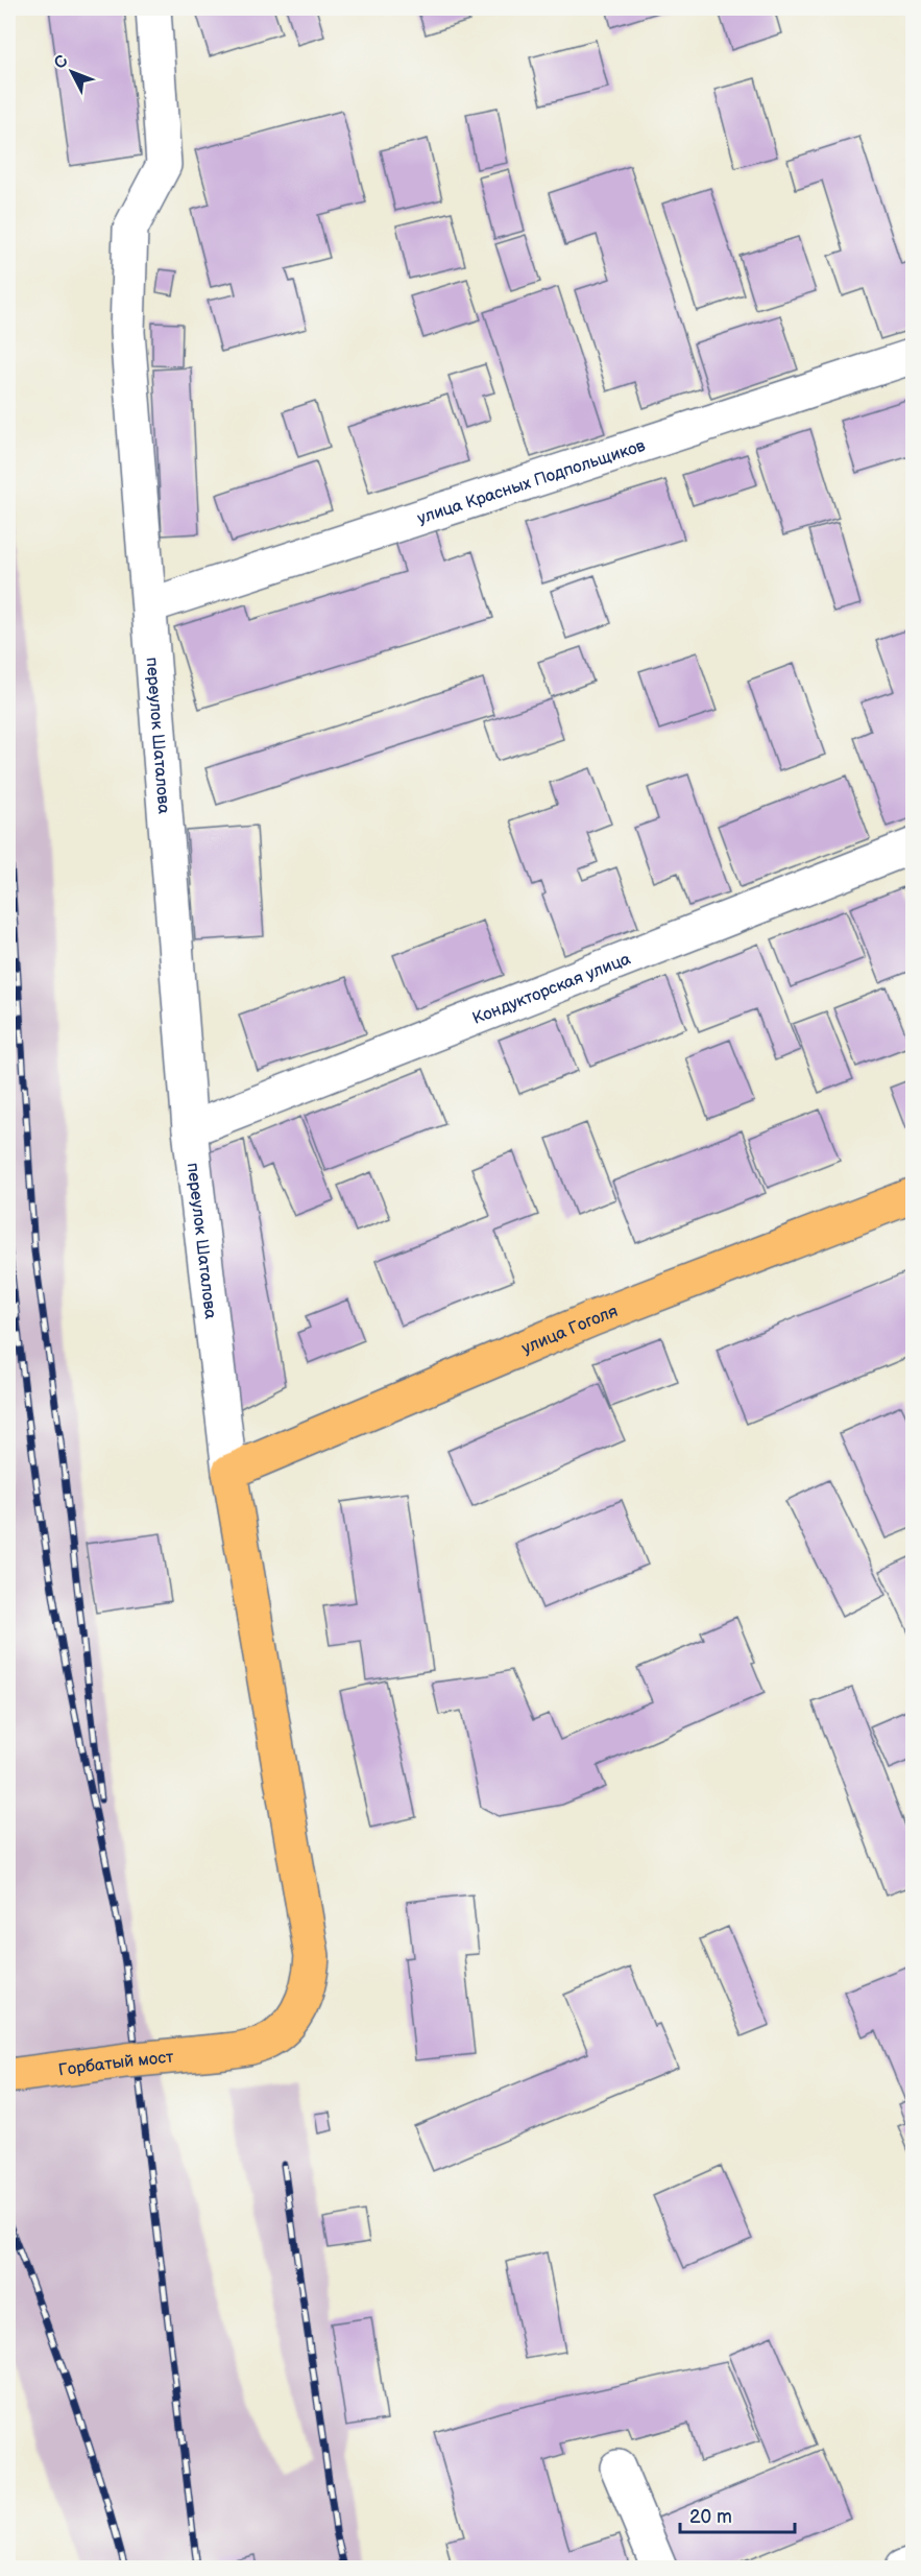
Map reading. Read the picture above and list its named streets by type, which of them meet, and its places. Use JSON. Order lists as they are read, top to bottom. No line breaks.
{"streets":{"main road":["улица Гоголя","Горбатый мост"],"street":["улица Красных Подпольщиков","переулок Шаталова","Кондукторская улица"]},"crossings":[["улица Красных Подпольщиков","переулок Шаталова"],["переулок Шаталова","Кондукторская улица"],["переулок Шаталова","улица Гоголя"],["переулок Шаталова","Горбатый мост"],["улица Гоголя","Горбатый мост"]],"scale_bar":"20 m","north":"top left"}
